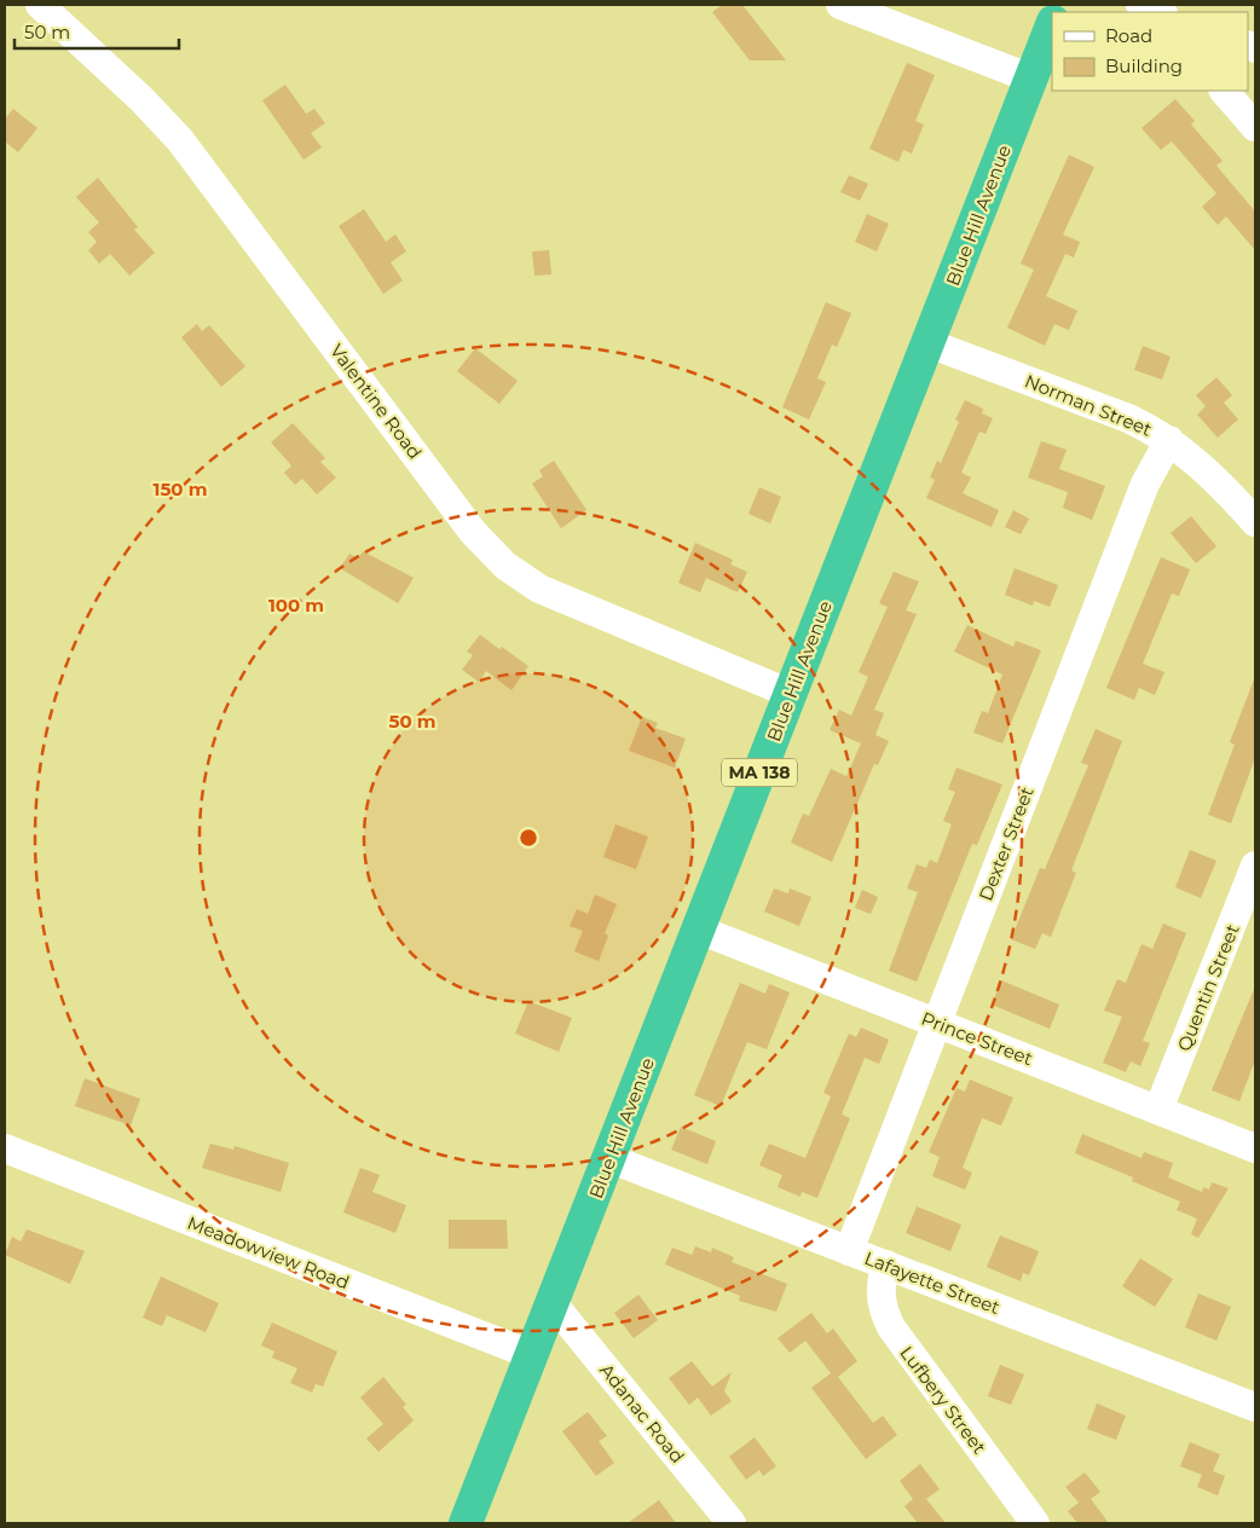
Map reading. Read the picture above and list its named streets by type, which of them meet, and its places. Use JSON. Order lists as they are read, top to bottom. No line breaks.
{"streets":{"highway":["Blue Hill Avenue","MA 138"],"street":["Valentine Road","Norman Street","Dexter Street","Quentin Street","Prince Street","Meadowview Road","Lafayette Street","Lufbery Street","Adanac Road"]},"crossings":[["Blue Hill Avenue","Valentine Road"],["Blue Hill Avenue","Norman Street"],["Blue Hill Avenue","Prince Street"],["Blue Hill Avenue","Meadowview Road"],["Blue Hill Avenue","Lafayette Street"],["Blue Hill Avenue","Adanac Road"],["Norman Street","Dexter Street"],["Dexter Street","Prince Street"],["Dexter Street","Lafayette Street"],["Quentin Street","Prince Street"],["Lafayette Street","Lufbery Street"]],"legend":["Road","Building"],"scale_bar":"50 m","rings":["150 m","100 m","50 m"]}
